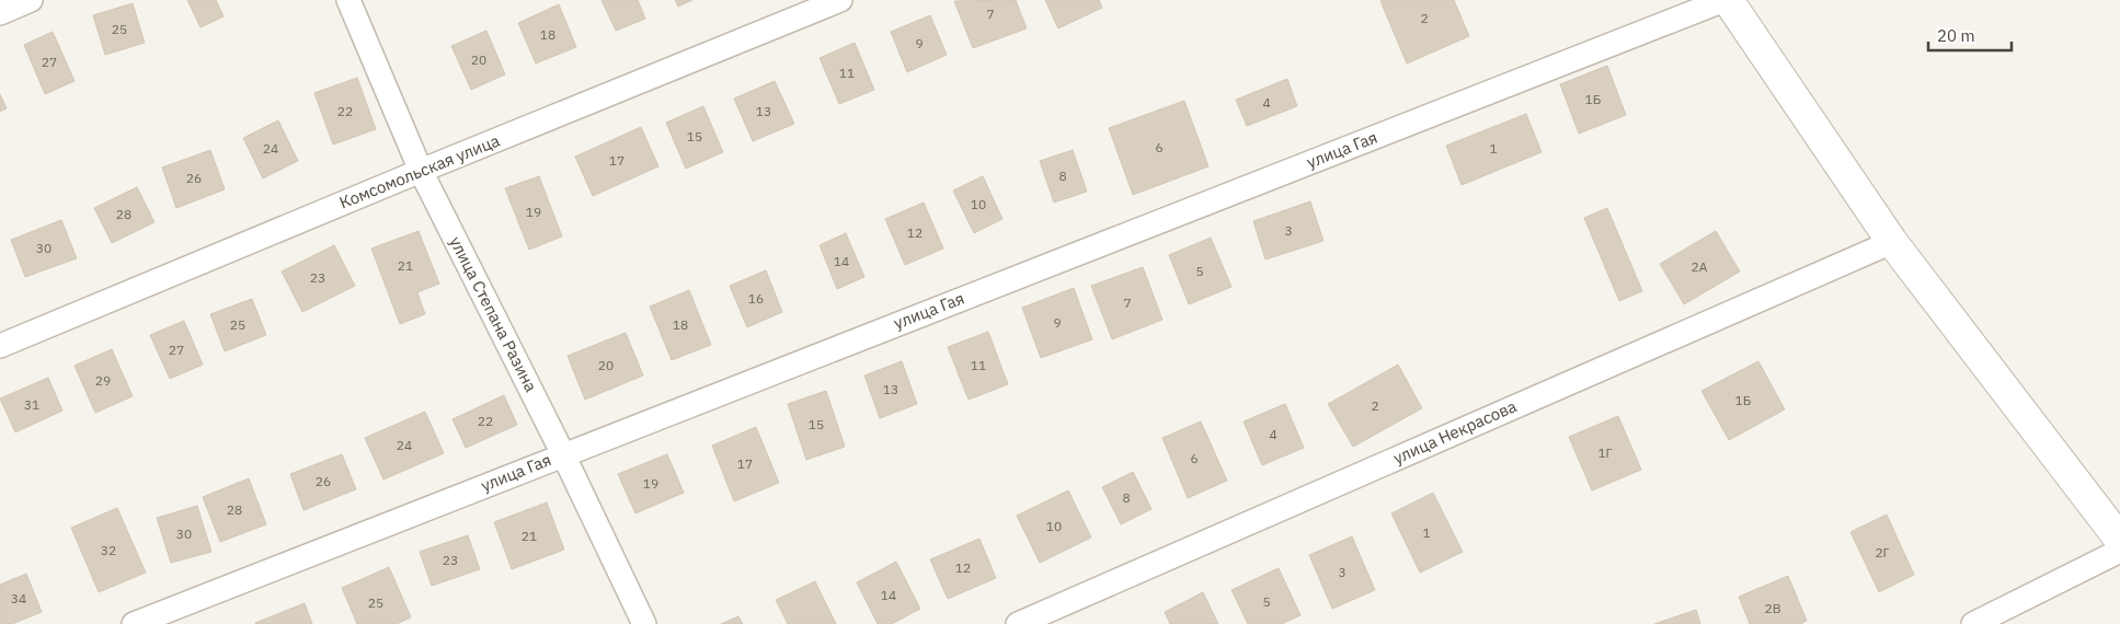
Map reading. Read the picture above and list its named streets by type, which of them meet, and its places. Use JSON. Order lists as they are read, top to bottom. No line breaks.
{"streets":{"street":["улица Гая","Комсомольская улица","улица Степана Разина","улица Некрасова"]},"crossings":[["улица Гая","улица Степана Разина"],["Комсомольская улица","улица Степана Разина"]],"house_numbers":["7","2","25","18","9","20","27","11","1Б","4","22","13","15","6","24","1","17","8","26","10","19","28","3","12","30","14","21","2А","5","23","16","7","9","25","18","27","20","11","29","13","1Б","31","2","22","15","4","24","1Г","6","17","26","19","8","28","10","1","30","21","32","2Г","23","12","3","14","34","5","25","2В"],"scale_bar":"20 m"}
